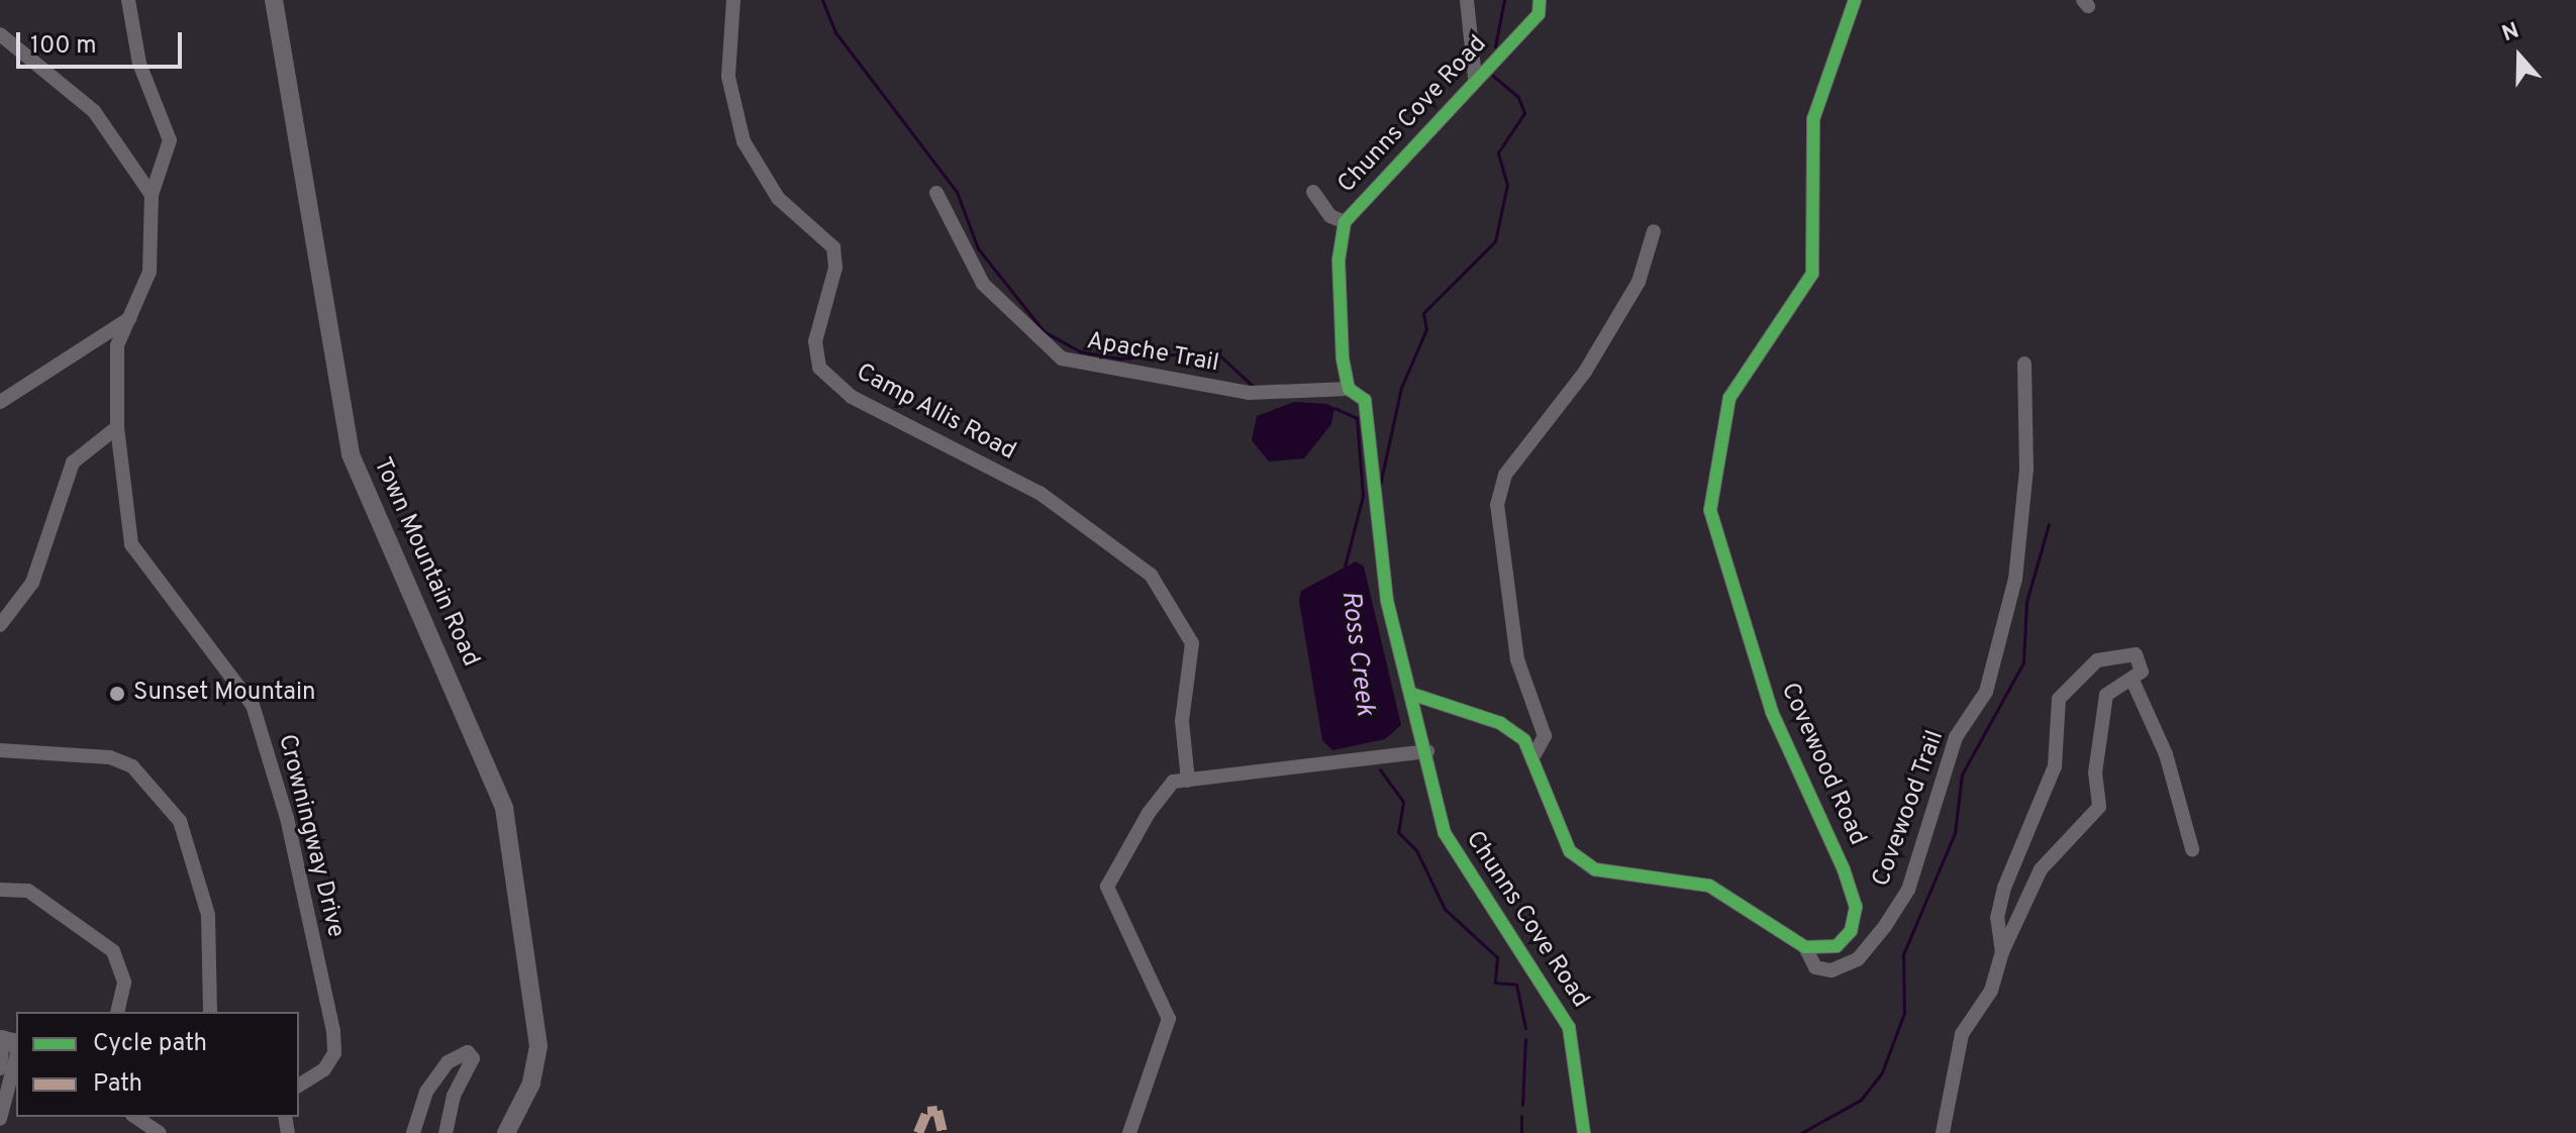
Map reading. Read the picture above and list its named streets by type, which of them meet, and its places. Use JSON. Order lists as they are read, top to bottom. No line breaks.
{"streets":{"main road":["Town Mountain Road"],"street":["Chunns Cove Road","Apache Trail","Camp Allis Road","Covewood Road","Covewood Trail","Crowningway Drive"]},"crossings":[["Chunns Cove Road","Apache Trail"],["Covewood Road","Covewood Trail"]],"water":["Ross Creek"],"places":["Sunset Mountain"],"legend":["Cycle path","Path"],"scale_bar":"100 m","north":"top"}
